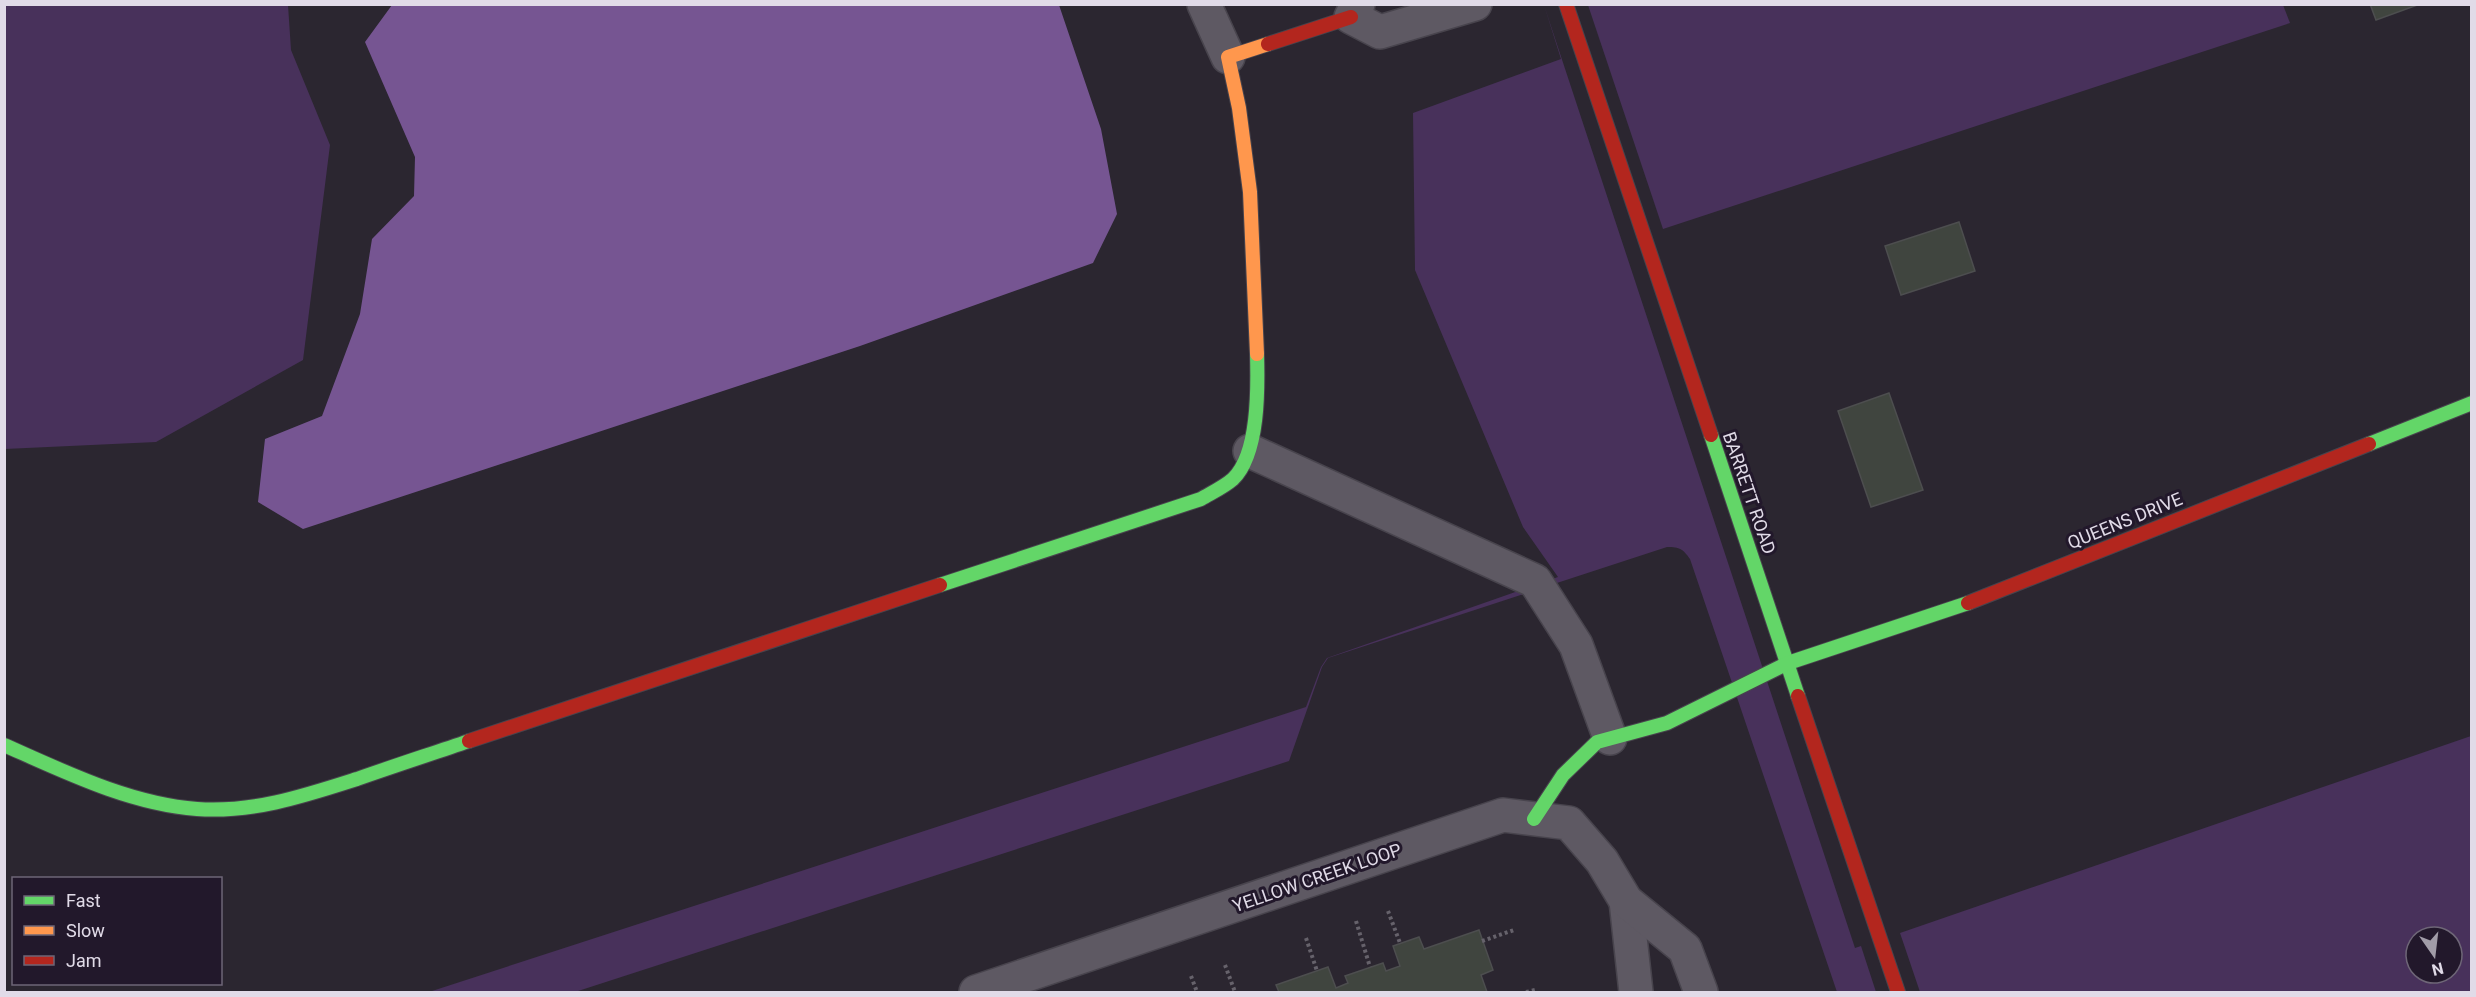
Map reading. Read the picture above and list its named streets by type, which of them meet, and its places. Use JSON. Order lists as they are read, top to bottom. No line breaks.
{"streets":{"street":["BARRETT ROAD","QUEENS DRIVE","YELLOW CREEK LOOP"]},"crossings":[["BARRETT ROAD","QUEENS DRIVE"],["QUEENS DRIVE","YELLOW CREEK LOOP"]],"legend":["Fast","Slow","Jam"],"north":"bottom"}
